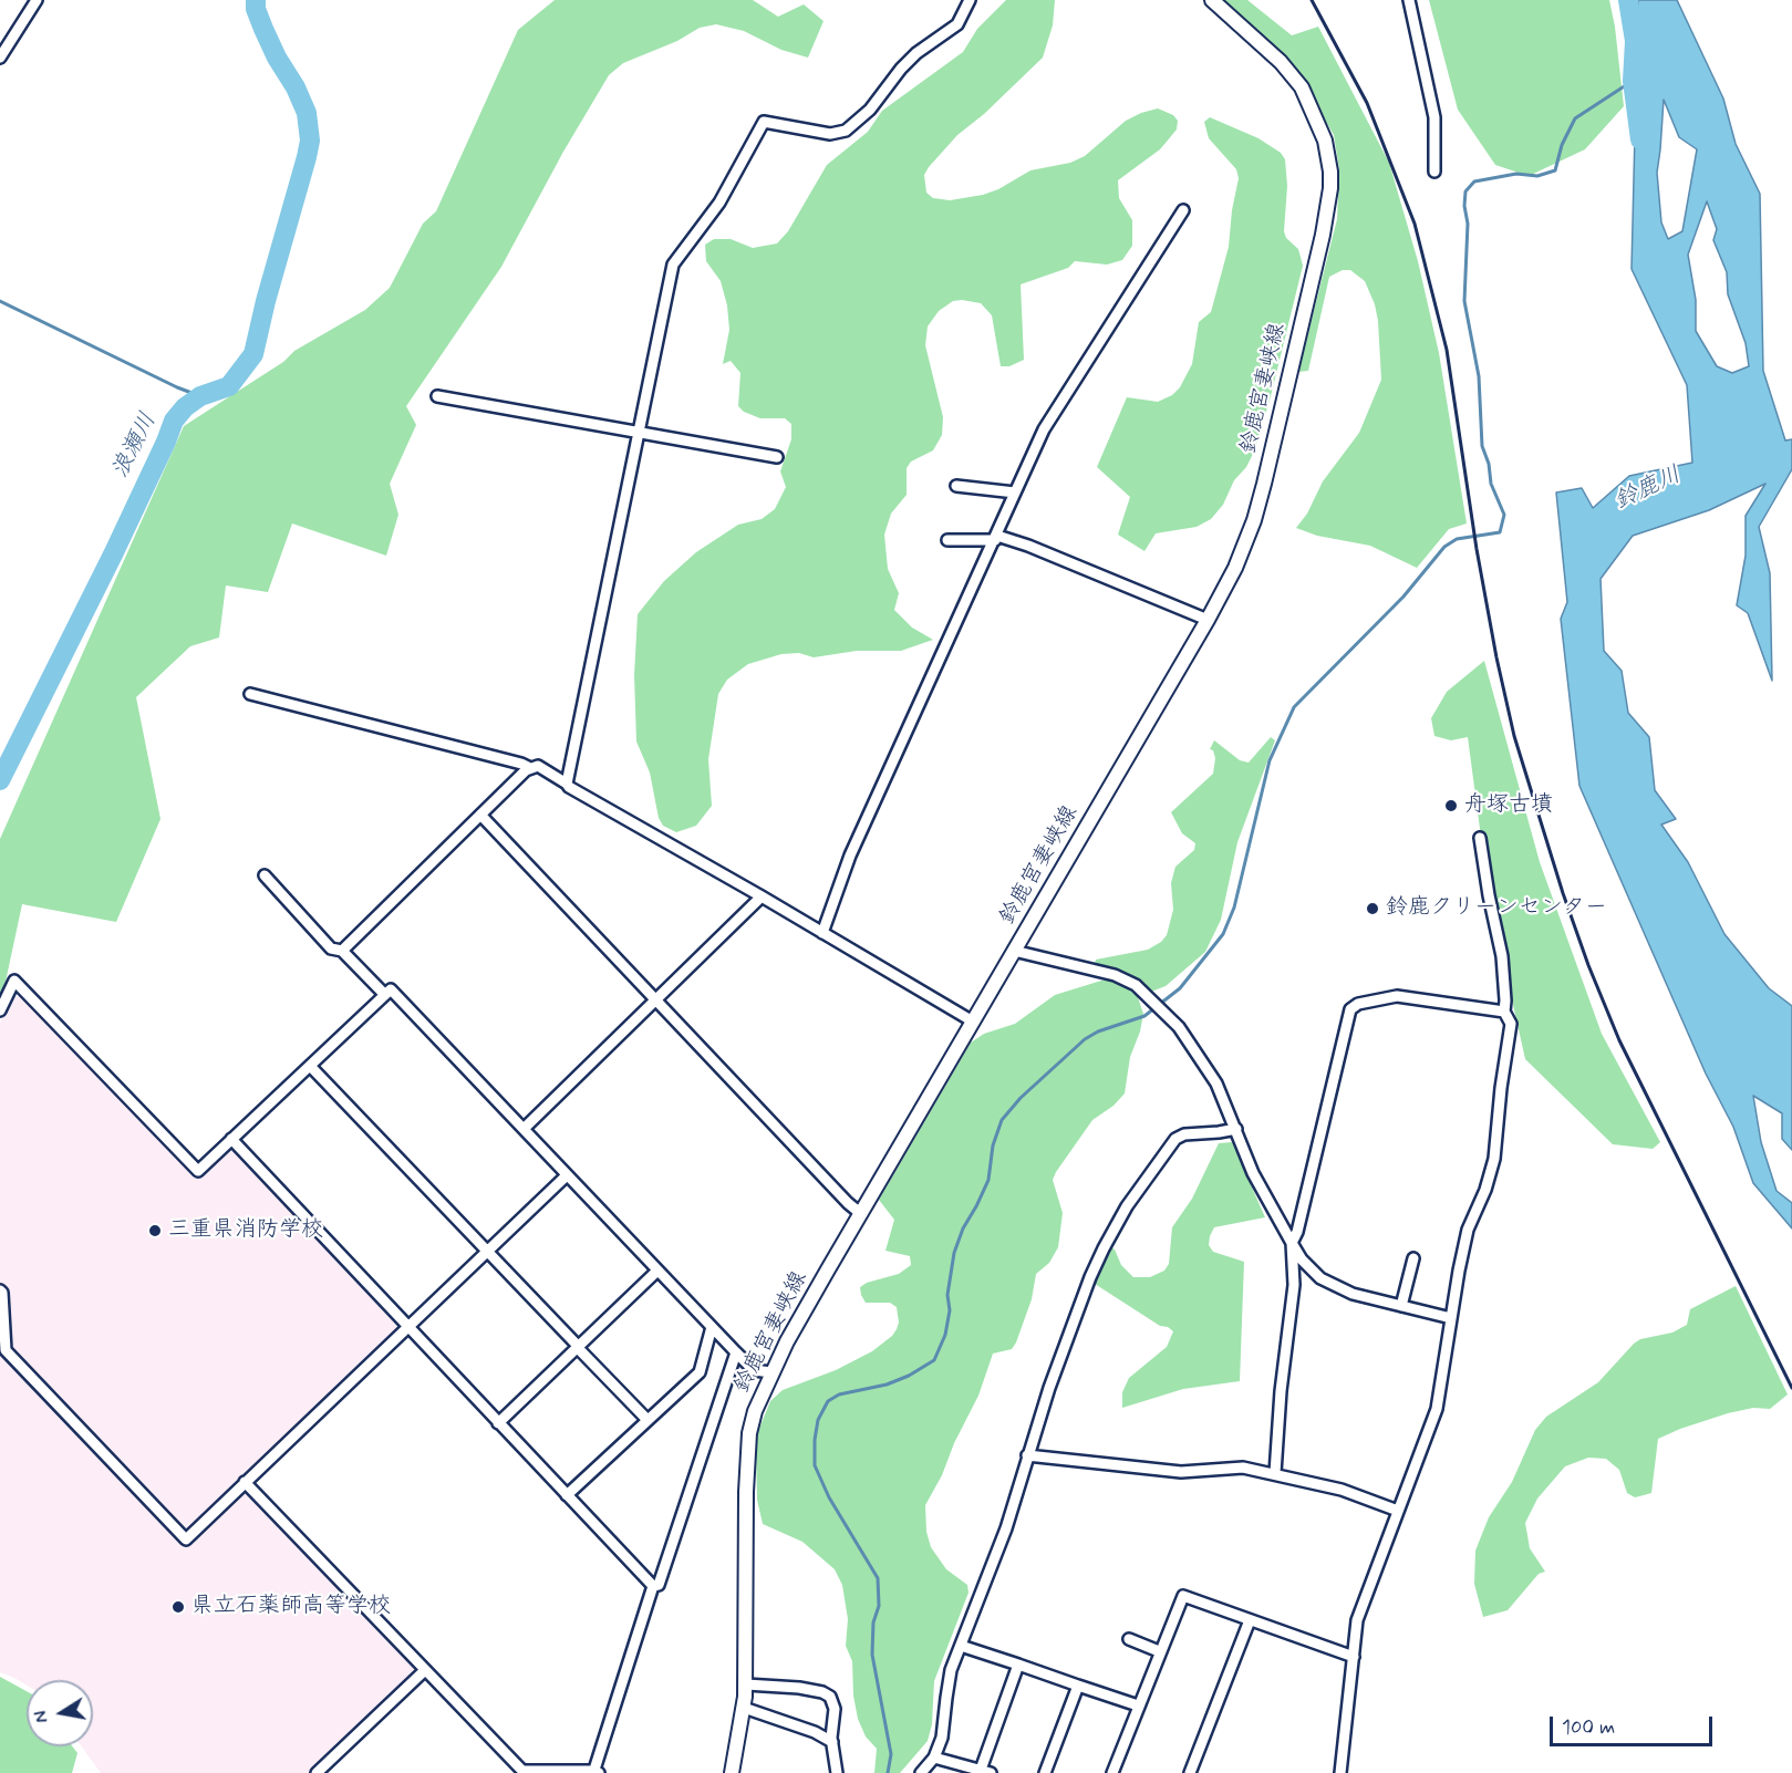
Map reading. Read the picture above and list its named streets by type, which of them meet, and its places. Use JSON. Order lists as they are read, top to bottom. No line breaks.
{"streets":{"main road":["鈴鹿宮妻峡線"]},"water":["浪瀬川","鈴鹿川"],"places":["舟塚古墳","鈴鹿クリーンセンター","三重県消防学校","県立石薬師高等学校"],"scale_bar":"100 m","north":"left"}
